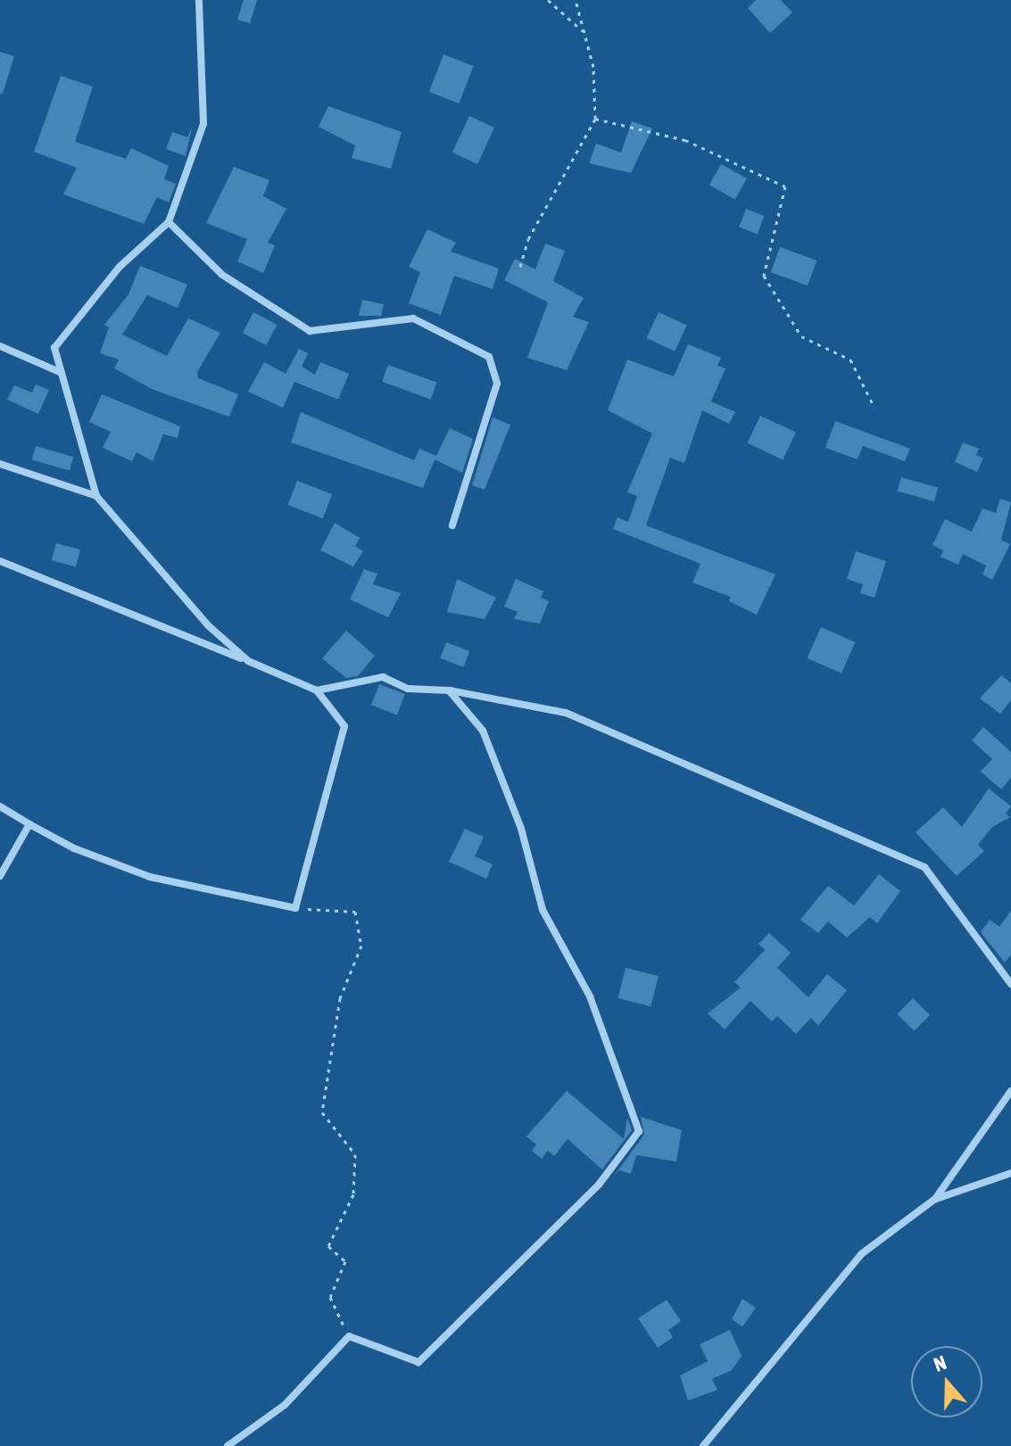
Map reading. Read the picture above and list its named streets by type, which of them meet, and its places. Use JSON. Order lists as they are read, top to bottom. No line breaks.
{"north":"top"}
